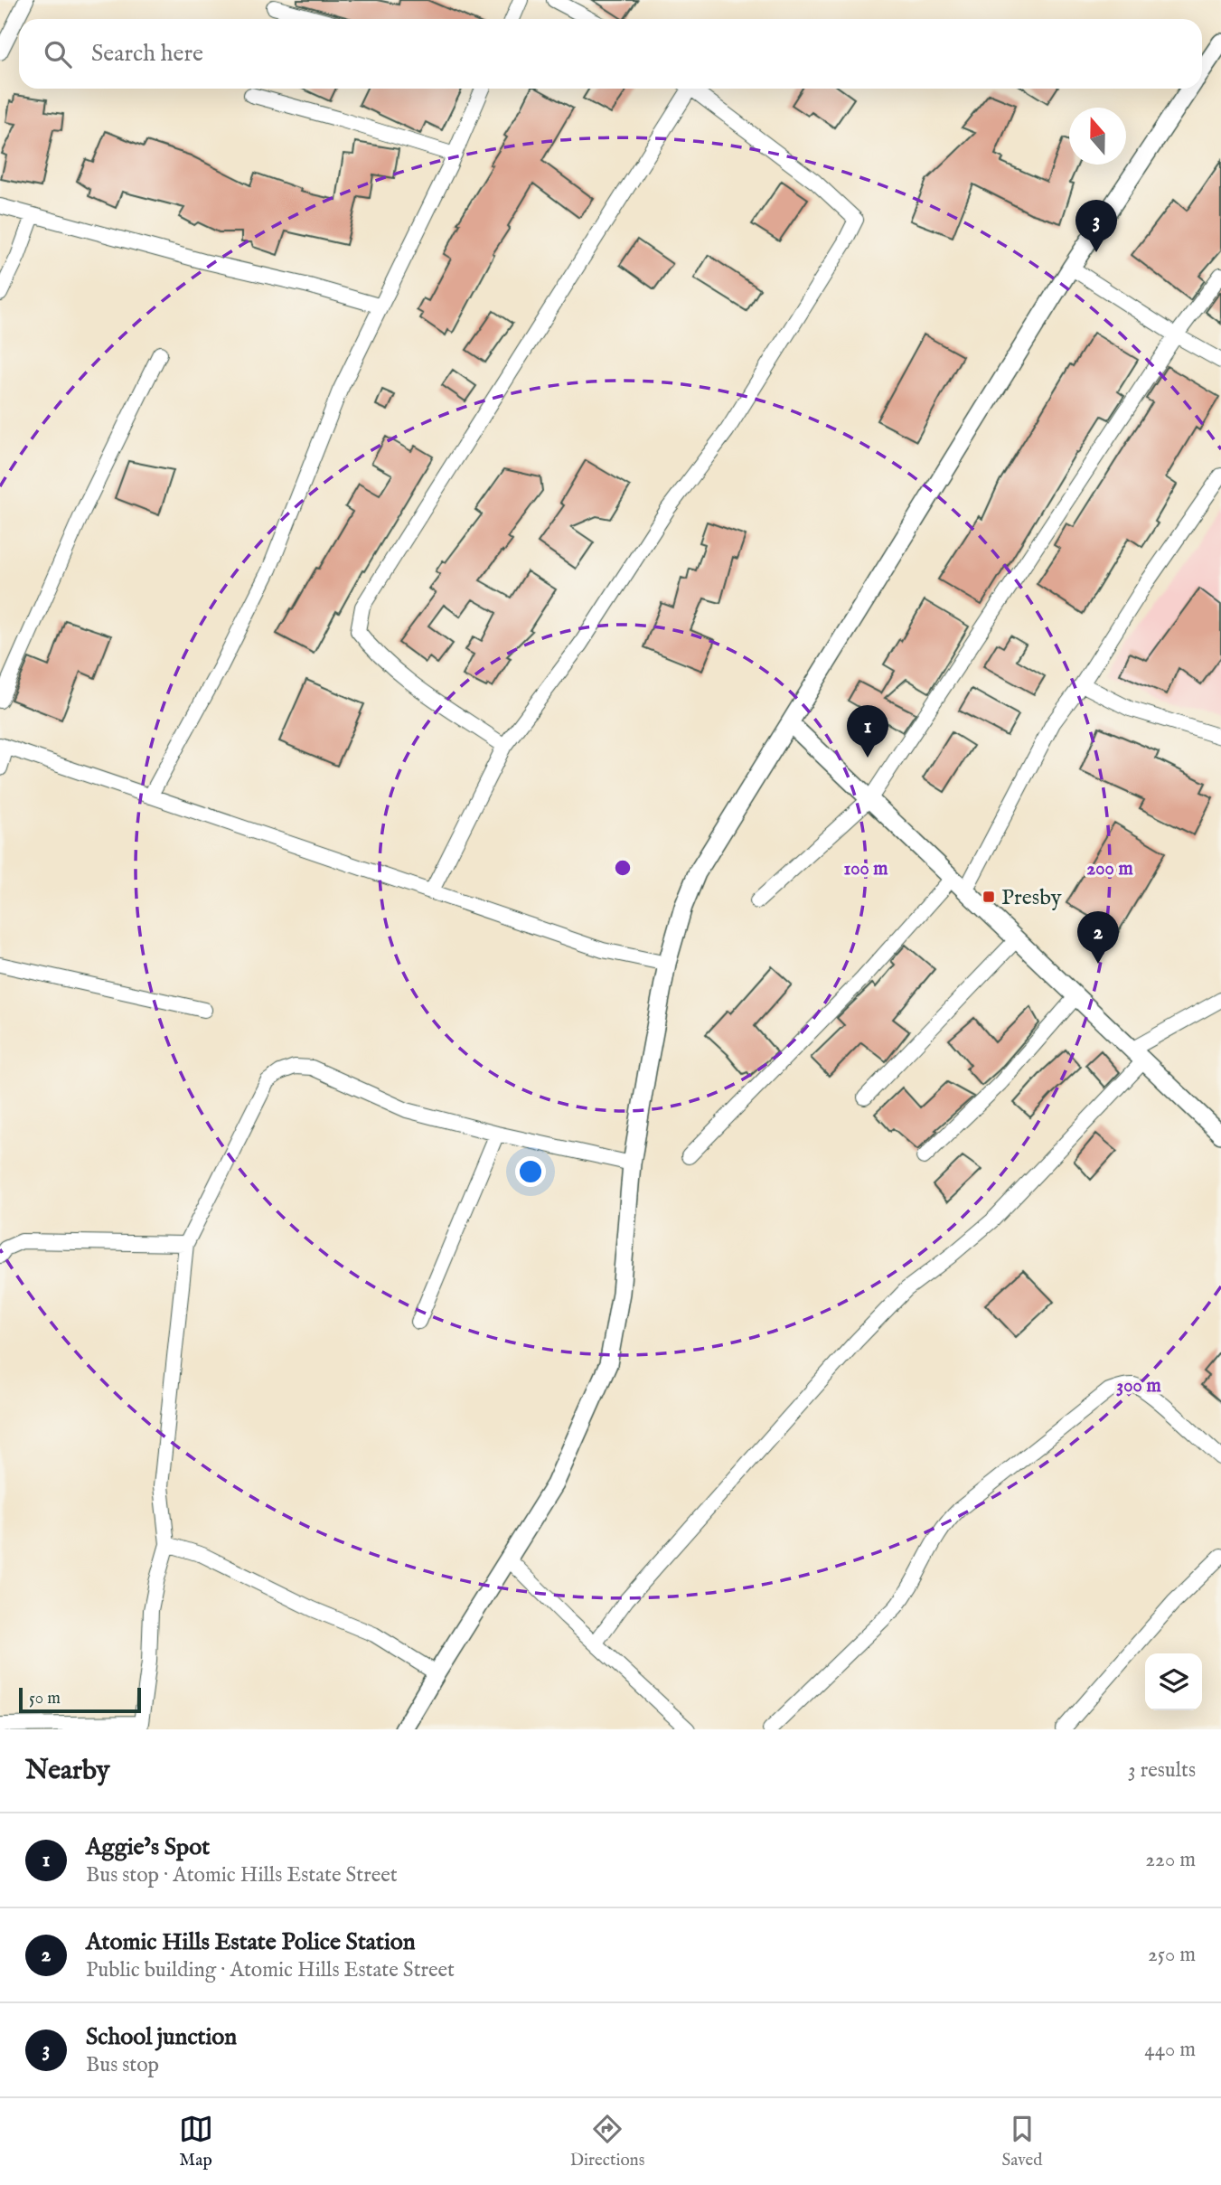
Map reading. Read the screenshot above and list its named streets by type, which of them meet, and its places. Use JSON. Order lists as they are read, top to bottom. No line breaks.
{"places":{"transit":["Presby"]},"scale_bar":"50 m","north":"top","page":{"search":"Search here","pins":["3","1","2"],"scale":"50 m","heading":["Nearby","3 results"],"list":[{"mark":"1","name":"Aggie’s Spot","note":"Bus stop · Atomic Hills Estate Street","value":"220 m"},{"mark":"2","name":"Atomic Hills Estate Police Station","note":"Public building · Atomic Hills Estate Street","value":"250 m"},{"mark":"3","name":"School junction","note":"Bus stop","value":"440 m"}],"nav":["Map","Directions","Saved"]},"rings":["100 m","200 m","300 m"]}
